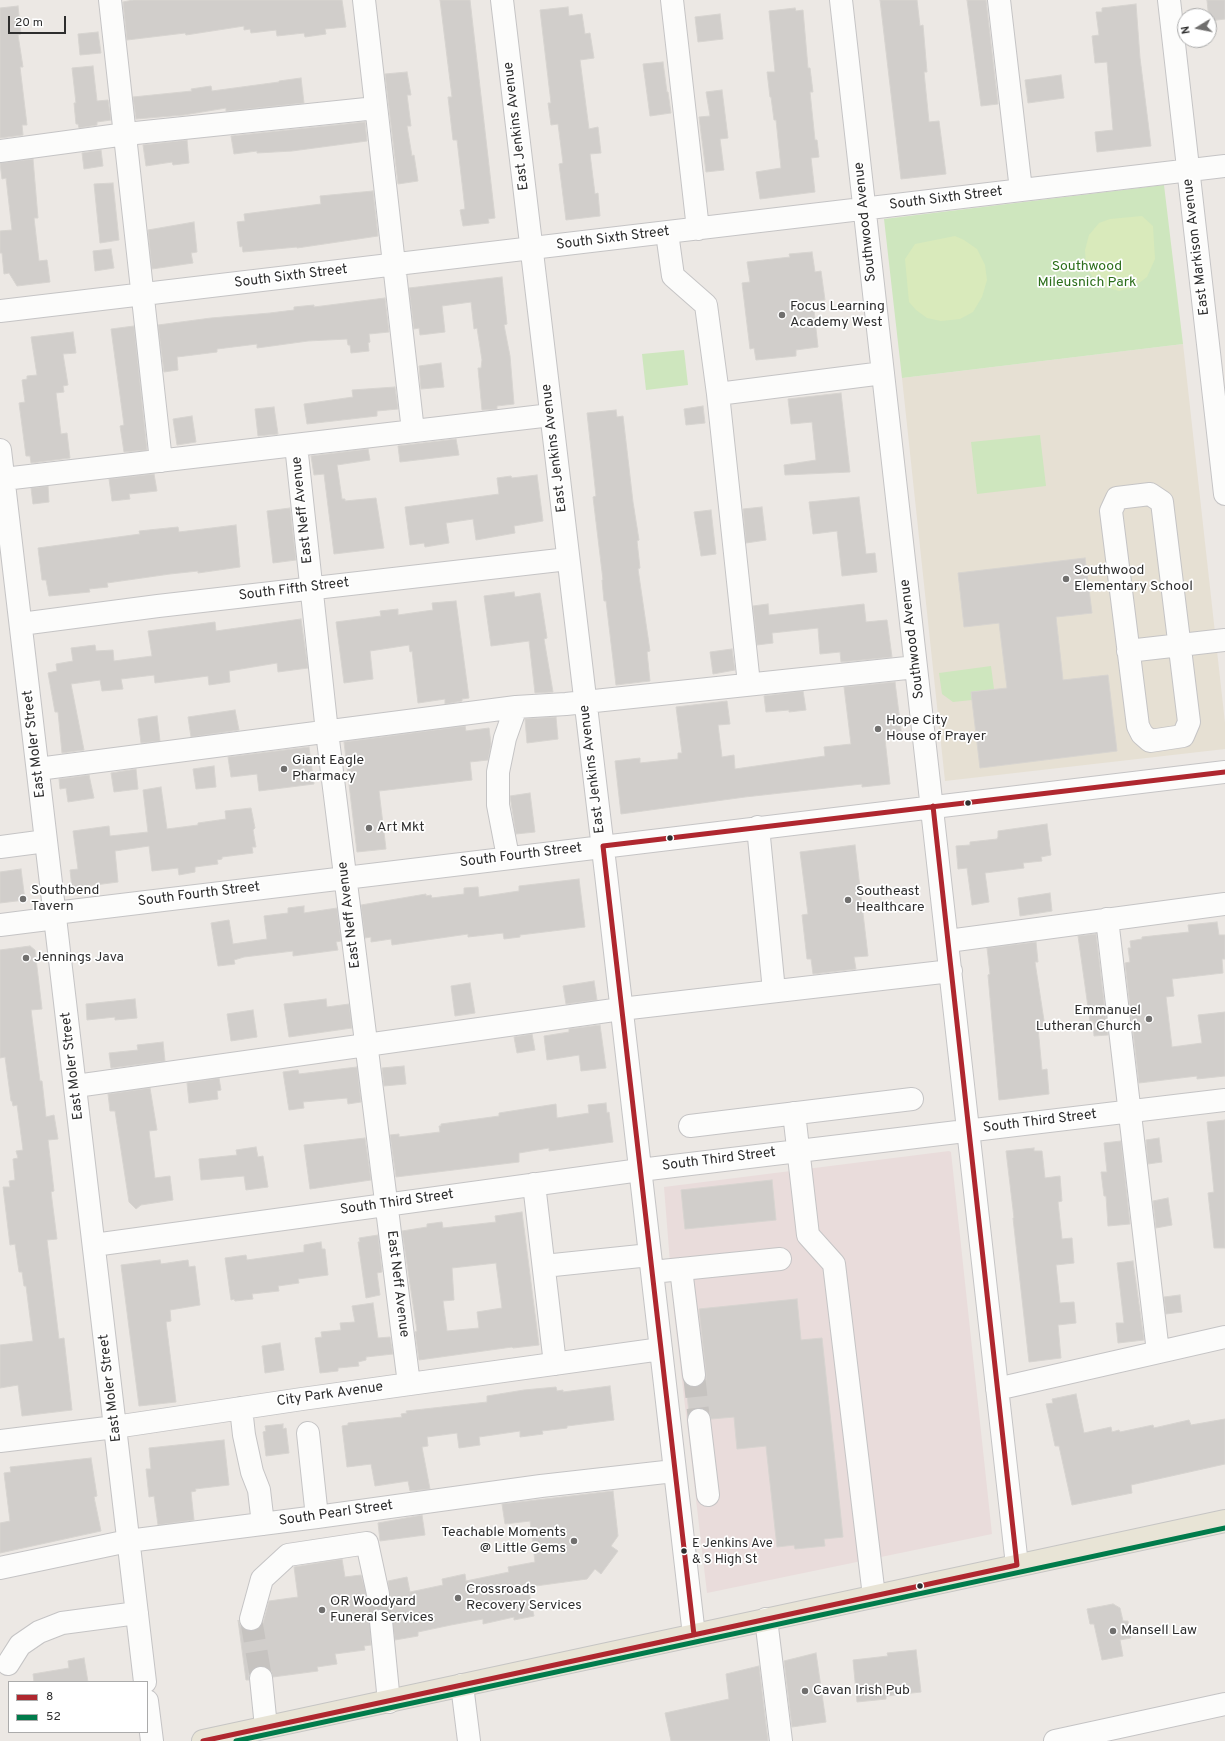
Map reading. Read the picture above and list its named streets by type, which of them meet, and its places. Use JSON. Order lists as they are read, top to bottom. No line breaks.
{"streets":{"street":["East Jenkins Avenue","South Sixth Street","Southwood Avenue","East Markison Avenue","East Neff Avenue","South Fifth Street","East Moler Street","South Fourth Street","South Third Street","City Park Avenue","South Pearl Street"]},"crossings":[["East Jenkins Avenue","South Sixth Street"],["East Jenkins Avenue","South Fifth Street"],["East Jenkins Avenue","South Fourth Street"],["East Jenkins Avenue","South Third Street"],["East Jenkins Avenue","City Park Avenue"],["East Jenkins Avenue","South Pearl Street"],["South Sixth Street","Southwood Avenue"],["South Sixth Street","East Markison Avenue"],["Southwood Avenue","South Fourth Street"],["Southwood Avenue","South Third Street"],["East Neff Avenue","South Fifth Street"],["East Neff Avenue","South Fourth Street"],["East Neff Avenue","South Third Street"],["East Neff Avenue","City Park Avenue"],["South Fifth Street","East Moler Street"],["East Moler Street","South Fourth Street"],["East Moler Street","South Third Street"],["East Moler Street","City Park Avenue"],["East Moler Street","South Pearl Street"]],"parks":["Southwood Mileusnich Park"],"places":["Focus Learning Academy West","Southwood Elementary School","Hope City House of Prayer","Giant Eagle Pharmacy","Art Mkt","Southbend Tavern","Southeast Healthcare","Jennings Java","Emmanuel Lutheran Church","Teachable Moments @ Little Gems","E Jenkins Ave & S High St","Crossroads Recovery Services","OR Woodyard Funeral Services","Mansell Law","Cavan Irish Pub"],"lines":["transit line 8","transit line 52"],"legend":["8","52"],"scale_bar":"20 m","north":"left"}
